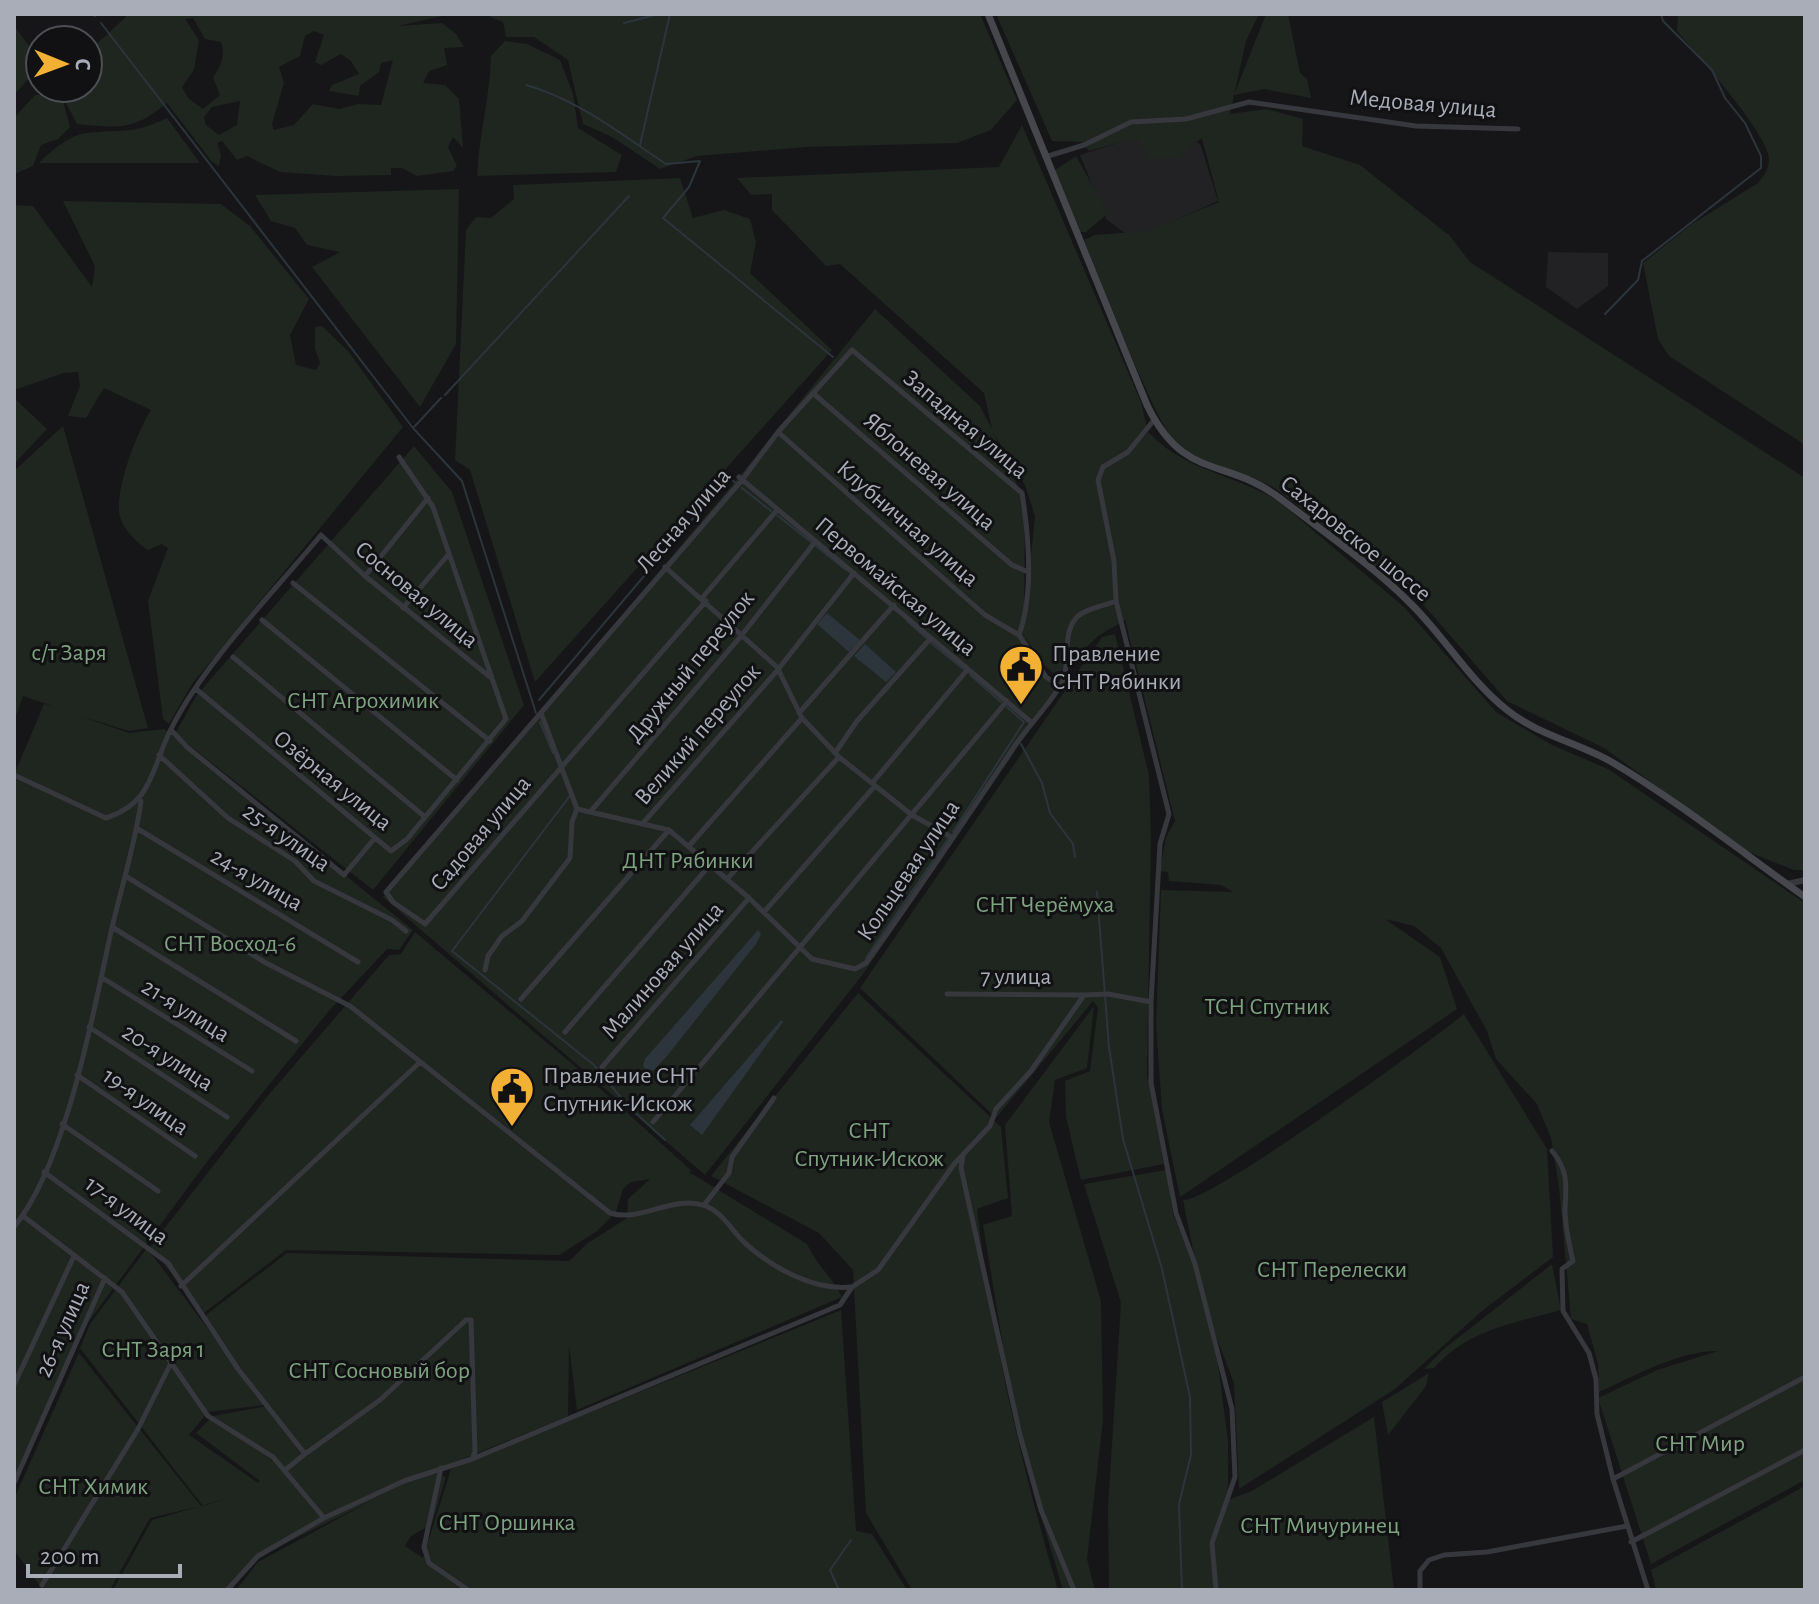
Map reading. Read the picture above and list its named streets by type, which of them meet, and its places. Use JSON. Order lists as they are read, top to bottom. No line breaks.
{"streets":{"main road":["Сахаровское шоссе"],"street":["Медовая улица","Западная улица","Яблоневая улица","Лесная улица","Клубничная улица","Первомайская улица","Сосновая улица","Дружный переулок","Великий переулок","Озёрная улица","Садовая улица","25-я улица","Кольцевая улица","24-я улица","Малиновая улица","7 улица","21-я улица","20-я улица","19-я улица","17-я улица","26-я улица"]},"crossings":[["Медовая улица","Сахаровское шоссе"],["Западная улица","Яблоневая улица"],["Западная улица","Лесная улица"],["Западная улица","Клубничная улица"],["Яблоневая улица","Лесная улица"],["Лесная улица","Клубничная улица"],["Лесная улица","Первомайская улица"],["Лесная улица","Садовая улица"],["Первомайская улица","Дружный переулок"],["Первомайская улица","Великий переулок"],["Первомайская улица","Садовая улица"],["Первомайская улица","Кольцевая улица"],["Сосновая улица","Озёрная улица"],["Дружный переулок","Кольцевая улица"],["Великий переулок","Кольцевая улица"],["Кольцевая улица","Малиновая улица"]],"parks":["с/т Заря","СНТ Агрохимик","ДНТ Рябинки","СНТ Черёмуха","СНТ Восход-6","ТСН Спутник","СНТ Спутник-Искож","СНТ Перелески","СНТ Заря 1","СНТ Сосновый бор","СНТ Мир","СНТ Химик","СНТ Оршинка","СНТ Мичуринец"],"places":{"public building":["Правление СНТ Рябинки","Правление СНТ Спутник-Искож"]},"scale_bar":"200 m","north":"right"}
